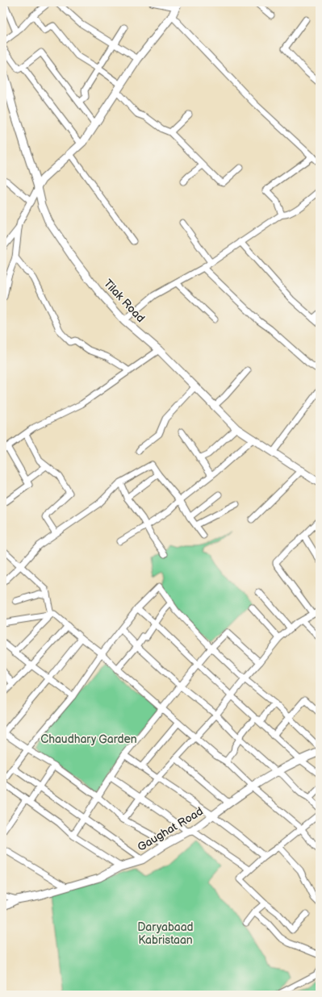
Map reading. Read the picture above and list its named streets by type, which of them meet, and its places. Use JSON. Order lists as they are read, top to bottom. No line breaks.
{"streets":{"main road":["Tilak Road","Gaughat Road"]},"parks":["Chaudhary Garden","Daryabaad Kabristaan"]}
